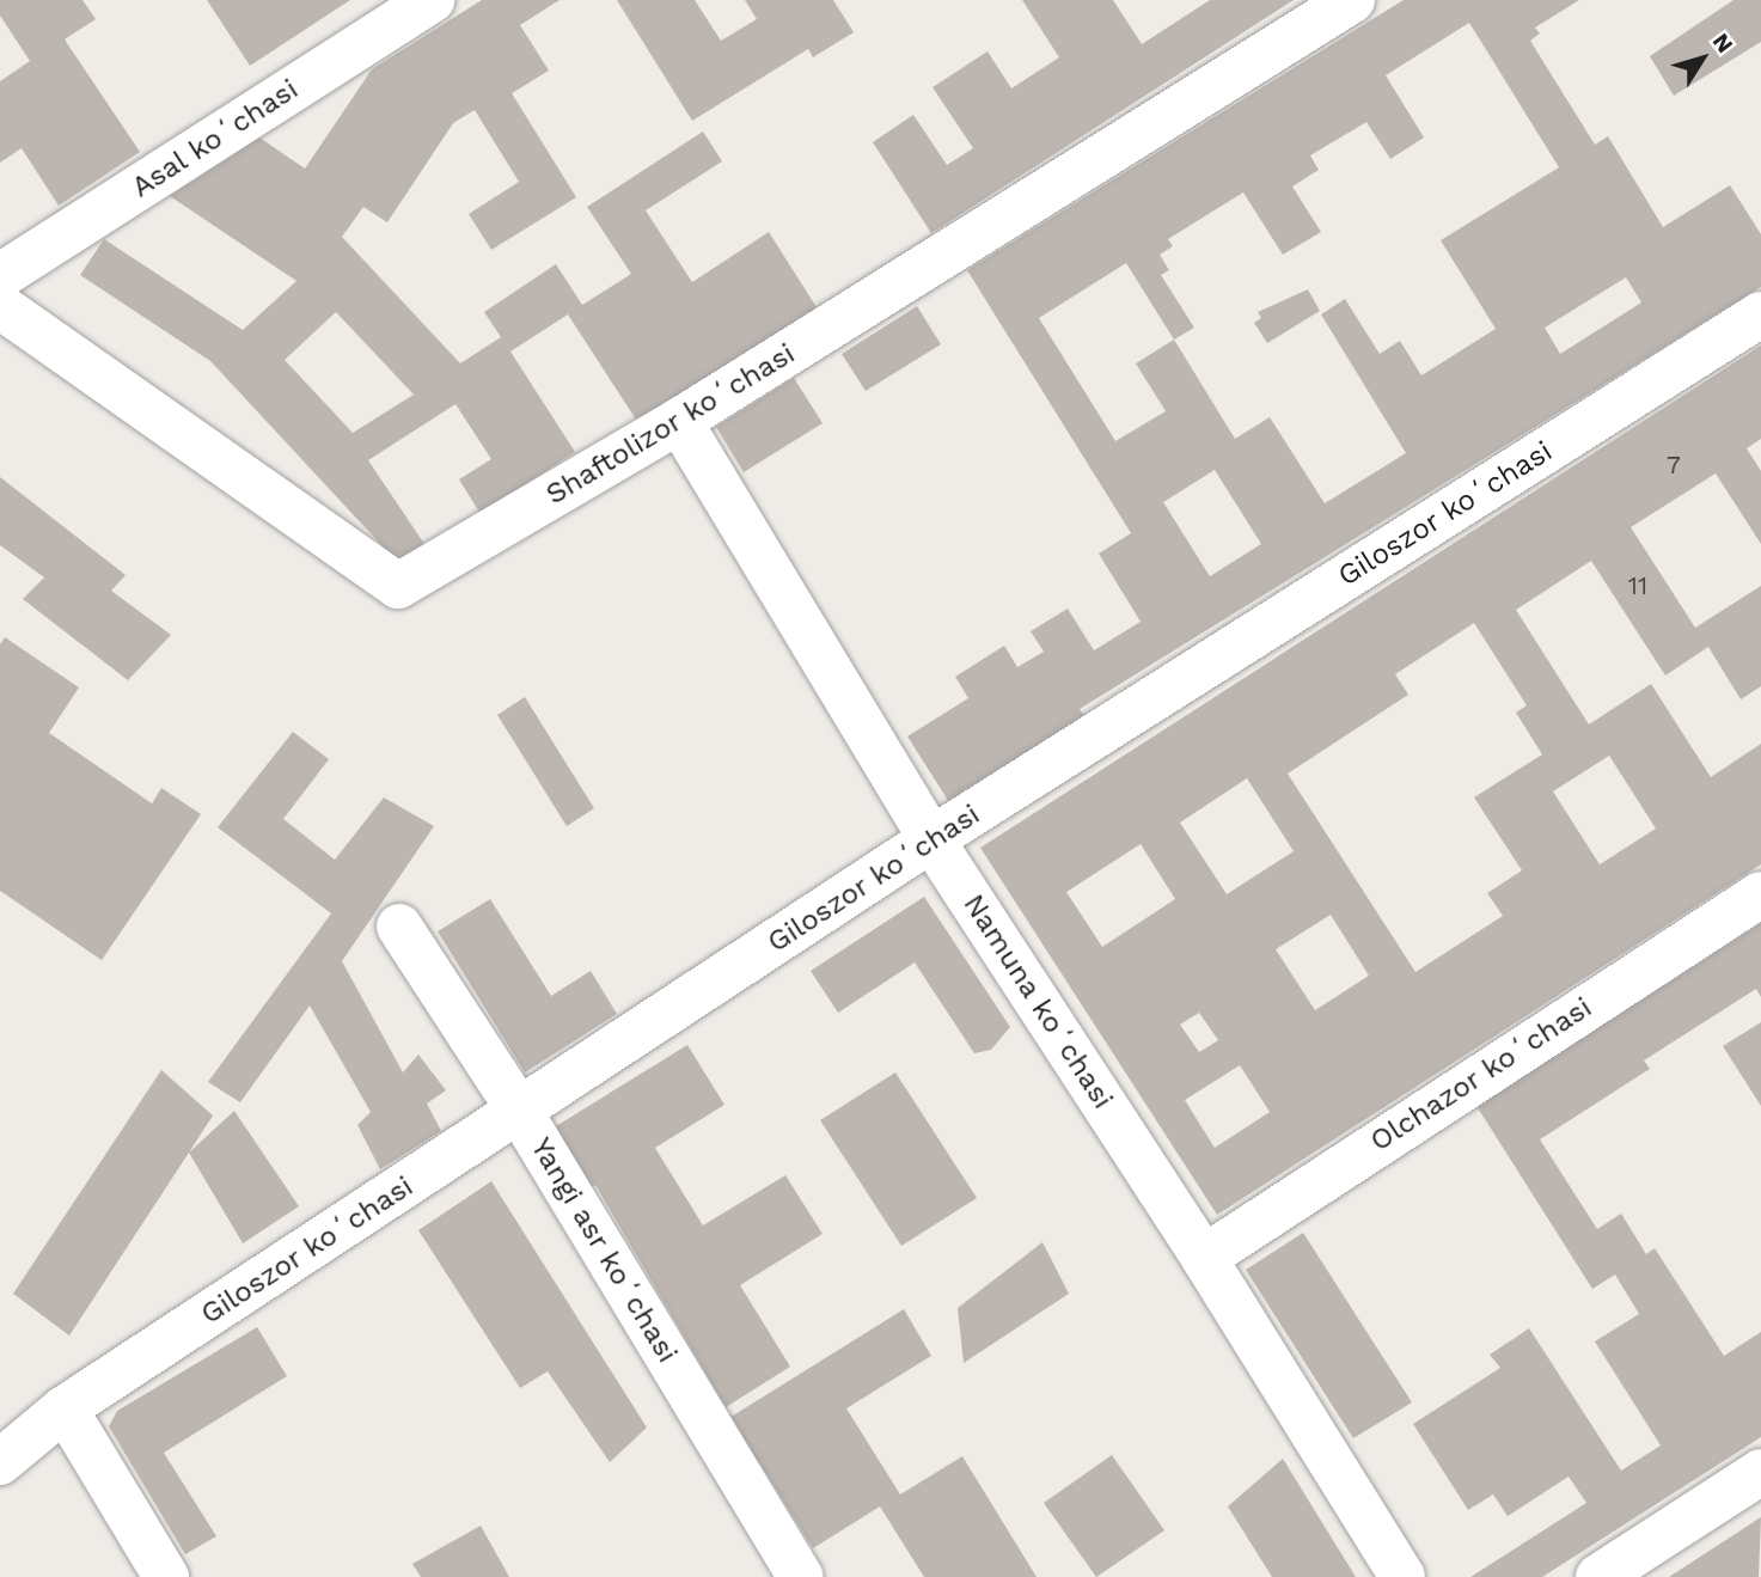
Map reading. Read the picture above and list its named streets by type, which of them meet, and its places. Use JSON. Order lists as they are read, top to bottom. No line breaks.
{"streets":{"street":["Asal koʻchasi","Shaftolizor koʻchasi","Giloszor koʻchasi","Namuna koʻchasi","Olchazor koʻchasi","Yangi asr koʻchasi"]},"crossings":[["Shaftolizor koʻchasi","Namuna koʻchasi"],["Giloszor koʻchasi","Namuna koʻchasi"],["Giloszor koʻchasi","Yangi asr koʻchasi"],["Namuna koʻchasi","Olchazor koʻchasi"]],"house_numbers":["7","11"],"north":"top right"}
